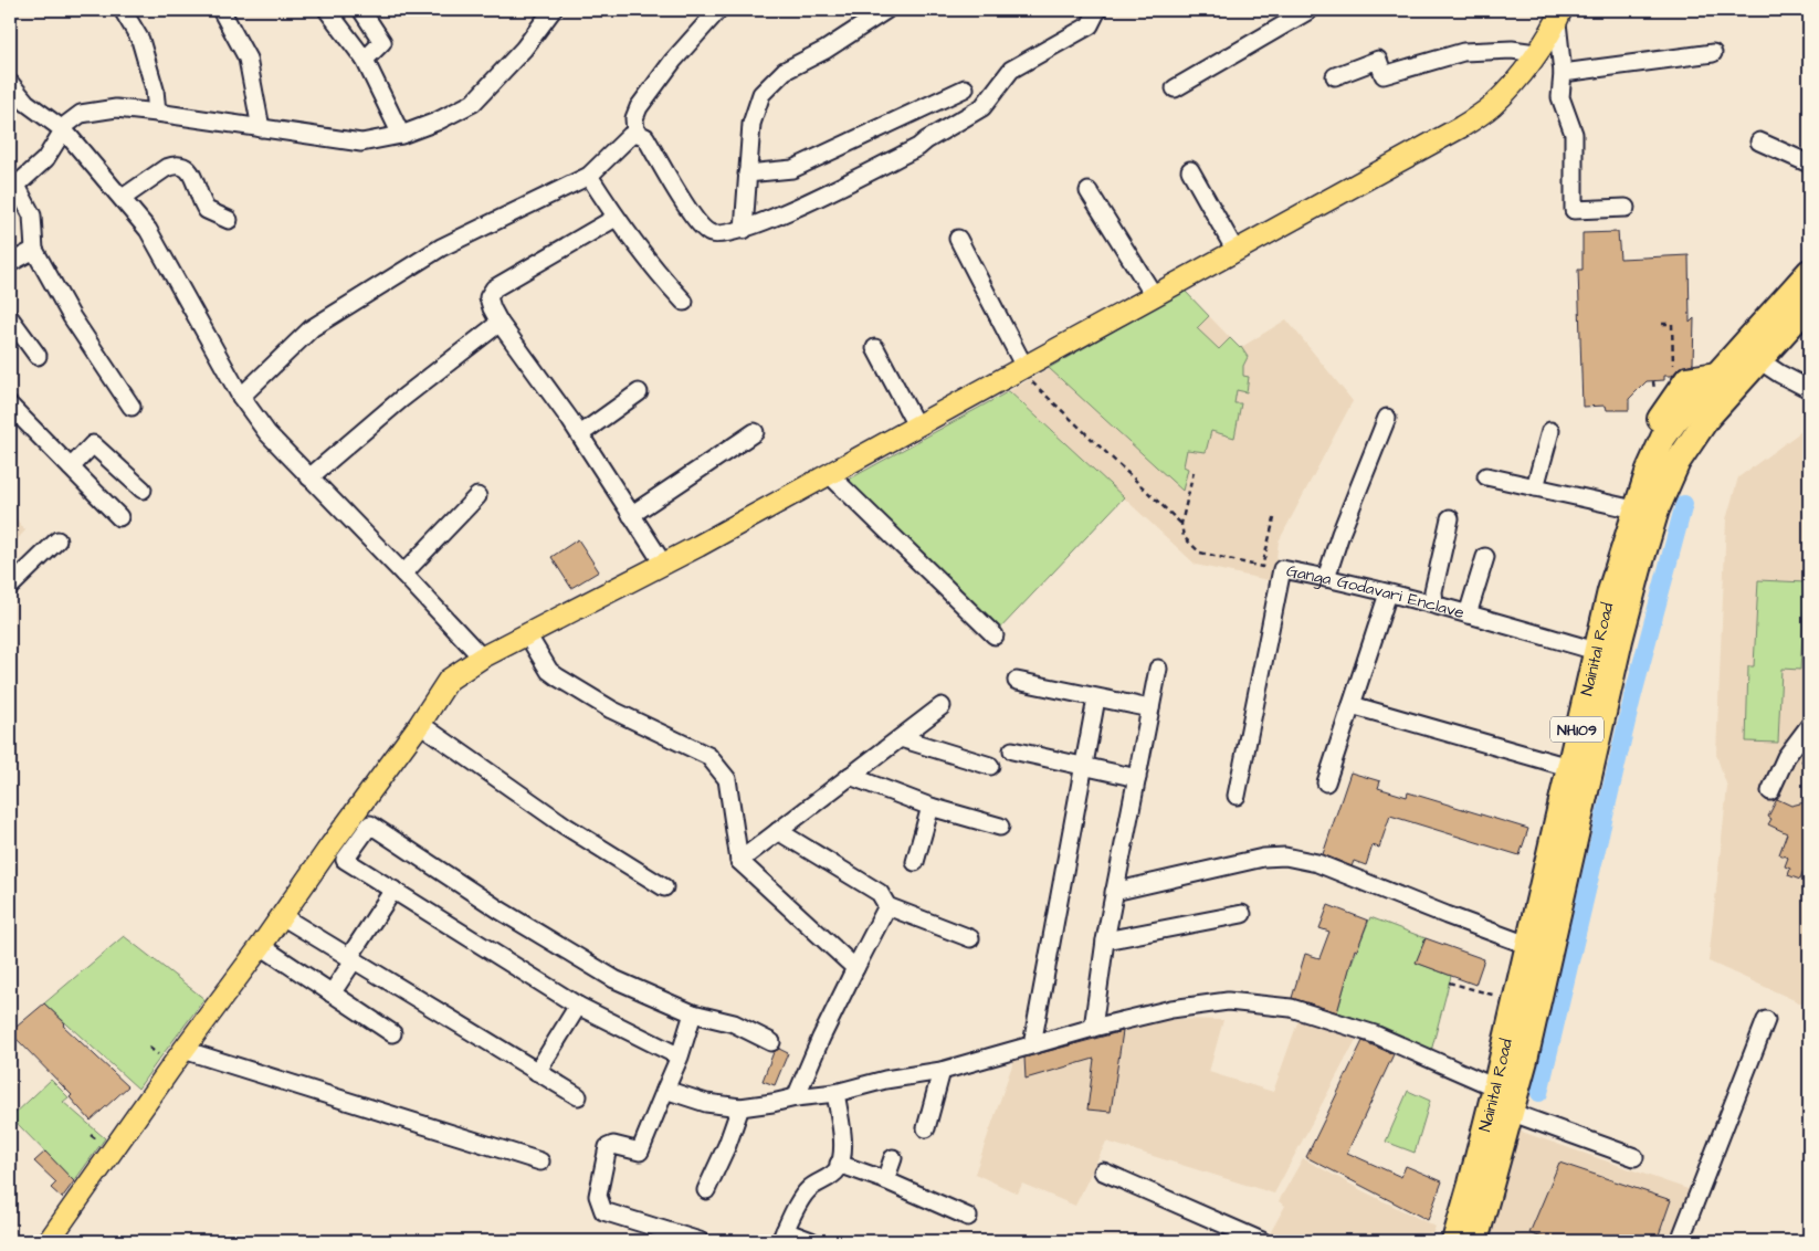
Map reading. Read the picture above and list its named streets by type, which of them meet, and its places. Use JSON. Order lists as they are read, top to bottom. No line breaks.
{"streets":{"highway":["Nainital Road","NH109"],"street":["Ganga Godavari Enclave"]},"crossings":[["Ganga Godavari Enclave","Nainital Road"]]}
